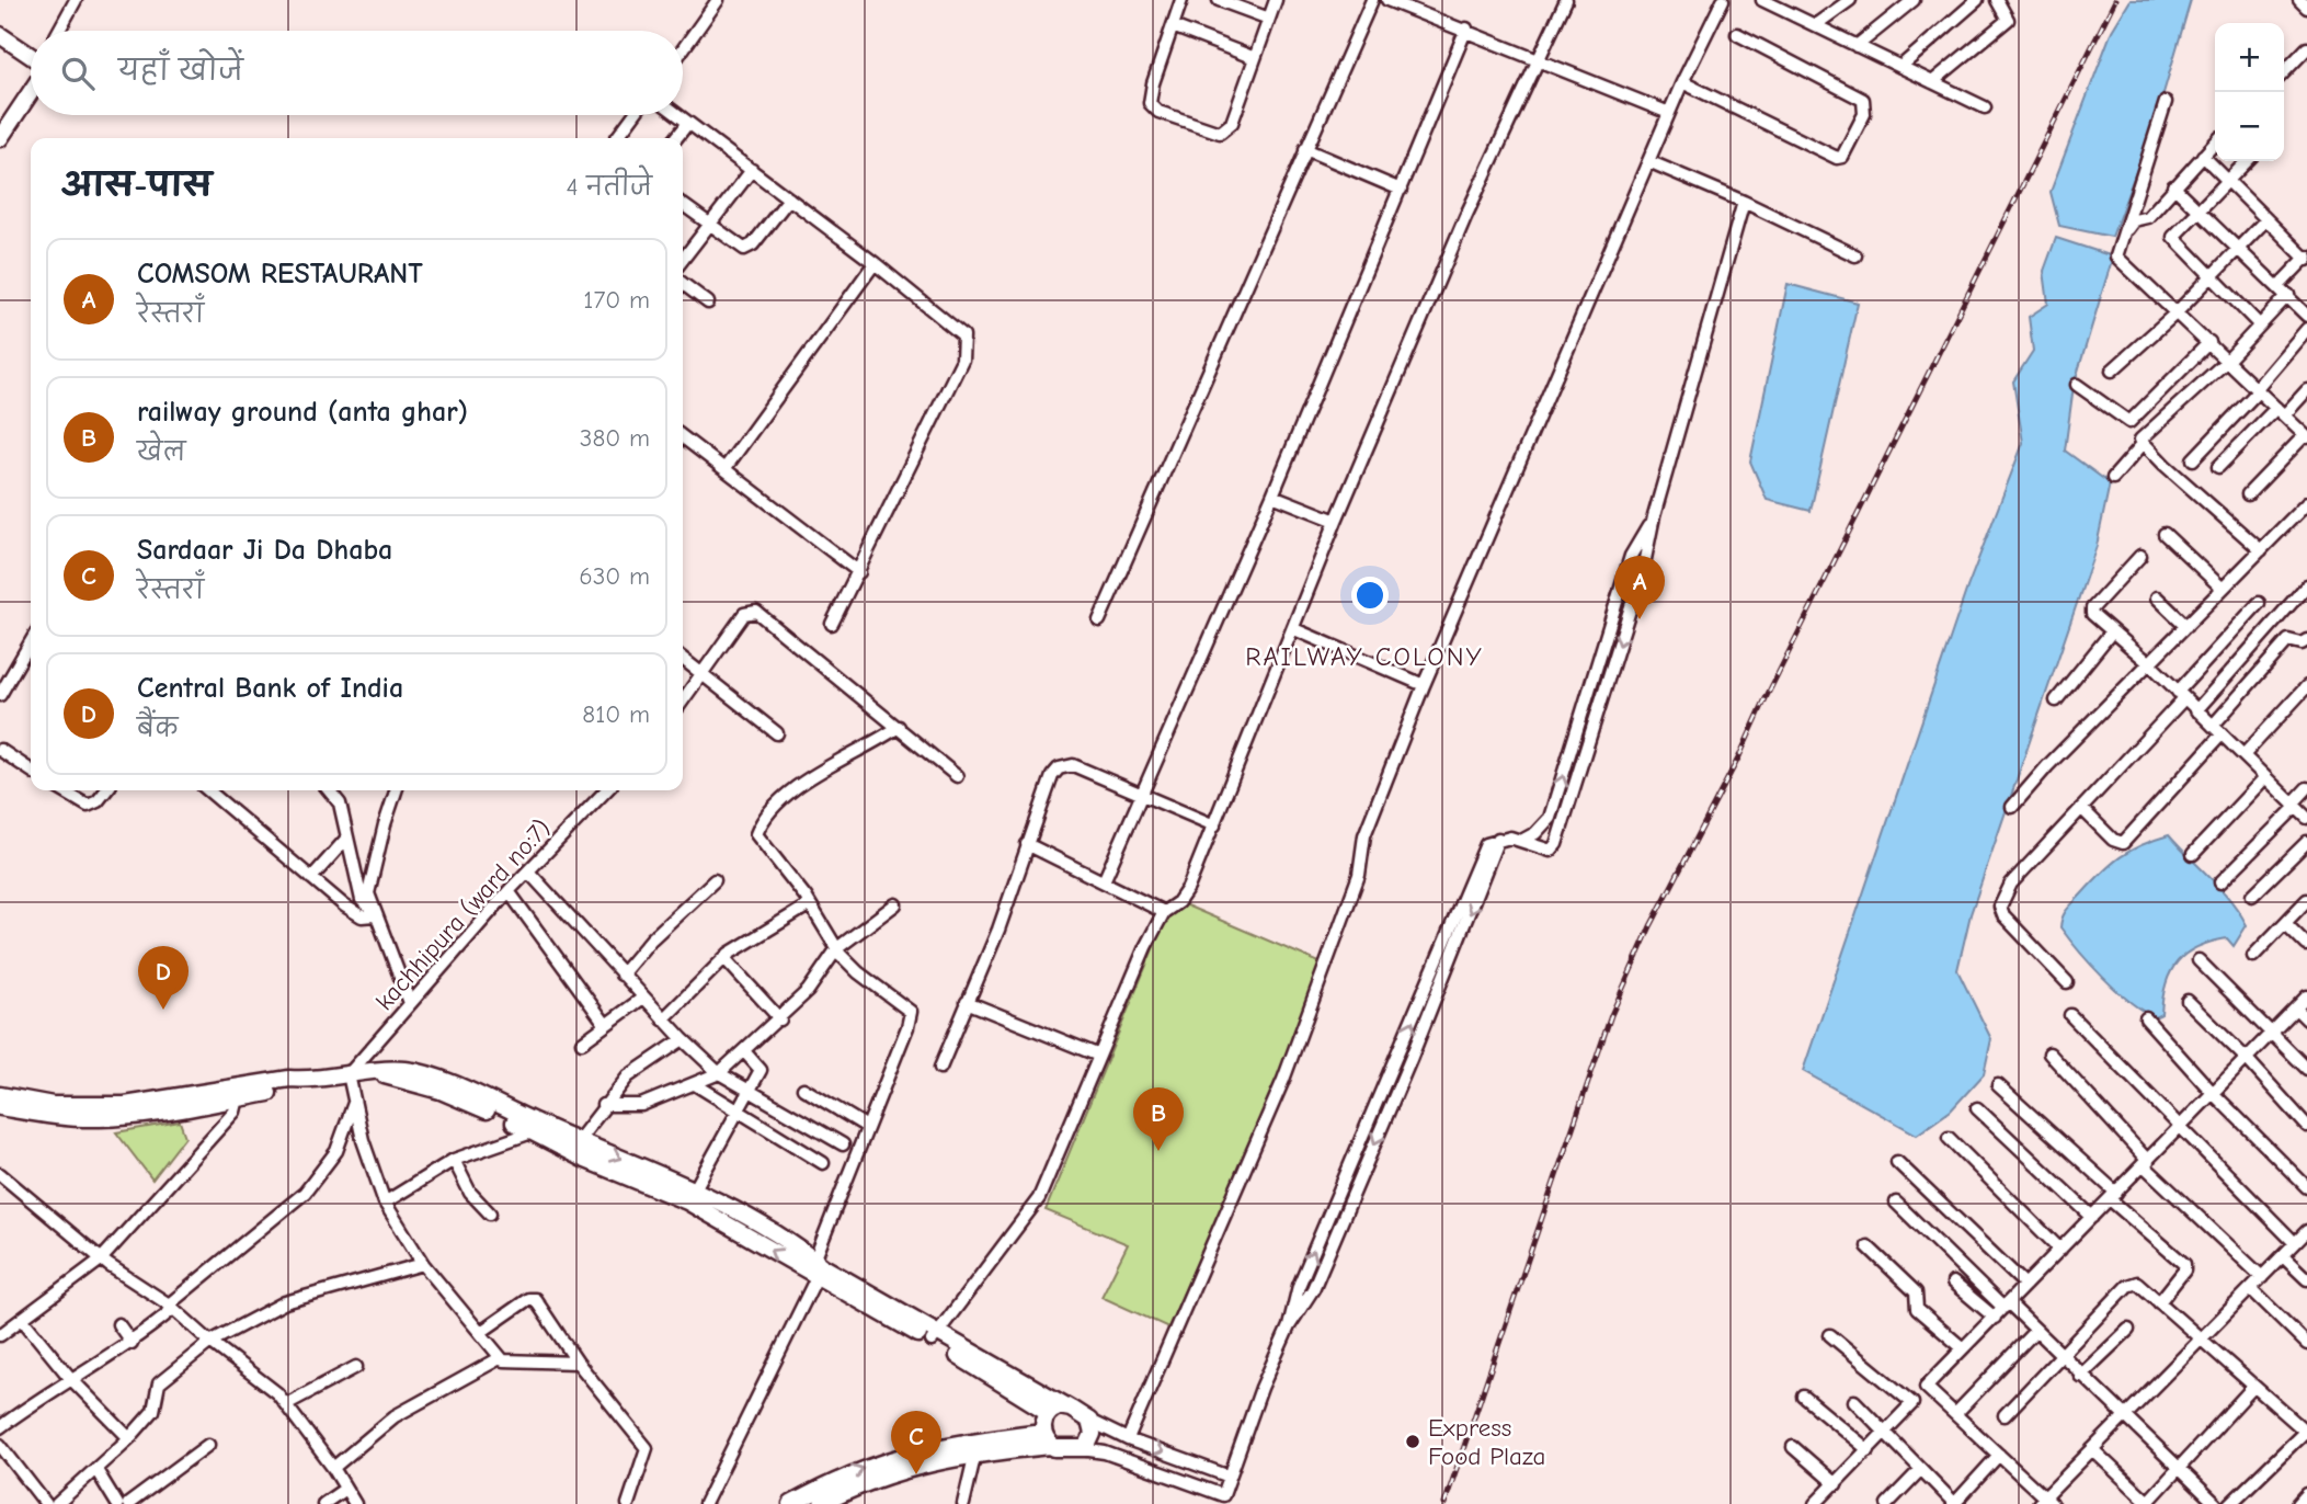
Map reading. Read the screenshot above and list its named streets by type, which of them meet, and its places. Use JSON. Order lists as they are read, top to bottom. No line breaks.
{"streets":{"street":["kachhipura (ward no:7)"]},"districts":["RAILWAY COLONY"],"places":["Express Food Plaza"],"page":{"map_buttons":["+","−"],"search":"यहाँ खोजें","heading":["आस-पास","4 नतीजे"],"list":[{"mark":"A","name":"COMSOM RESTAURANT","note":"रेस्तराँ","value":"170 m"},{"mark":"B","name":"railway ground (anta ghar)","note":"खेल","value":"380 m"},{"mark":"C","name":"Sardaar Ji Da Dhaba","note":"रेस्तराँ","value":"630 m"},{"mark":"D","name":"Central Bank of India","note":"बैंक","value":"810 m"}],"pins":["A","D","B","C"]}}
